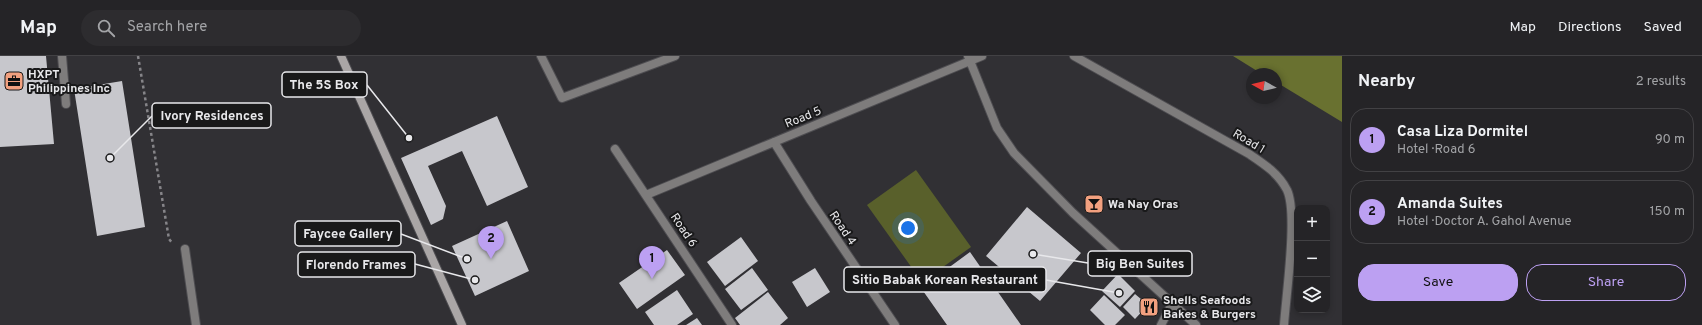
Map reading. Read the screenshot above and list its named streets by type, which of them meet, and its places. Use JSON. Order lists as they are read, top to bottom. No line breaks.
{"streets":{"street":["Road 5","Road 1","Road 4","Road 6"]},"crossings":[["Road 5","Road 4"],["Road 5","Road 6"]],"places":{"office":["HXPT Philippines Inc"],"other":["The 5S Box","Ivory Residences","Big Ben Suites","Faycee Gallery","Florendo Frames","Sitio Babak Korean Restaurant"],"bar":["Wa Nay Oras"],"restaurant":["Shells Seafoods Bakes & Burgers"]},"north":"left","page":{"header":"Map","search":"Search here","nav":["Map","Directions","Saved"],"heading":["Nearby","2 results"],"list":[{"mark":"1","name":"Casa Liza Dormitel","note":"Hotel · Road 6","value":"90 m"},{"mark":"2","name":"Amanda Suites","note":"Hotel · Doctor A. Gahol Avenue","value":"150 m"}],"map_buttons":["+","−"],"pins":["2","1"],"buttons":["Save","Share"]}}
